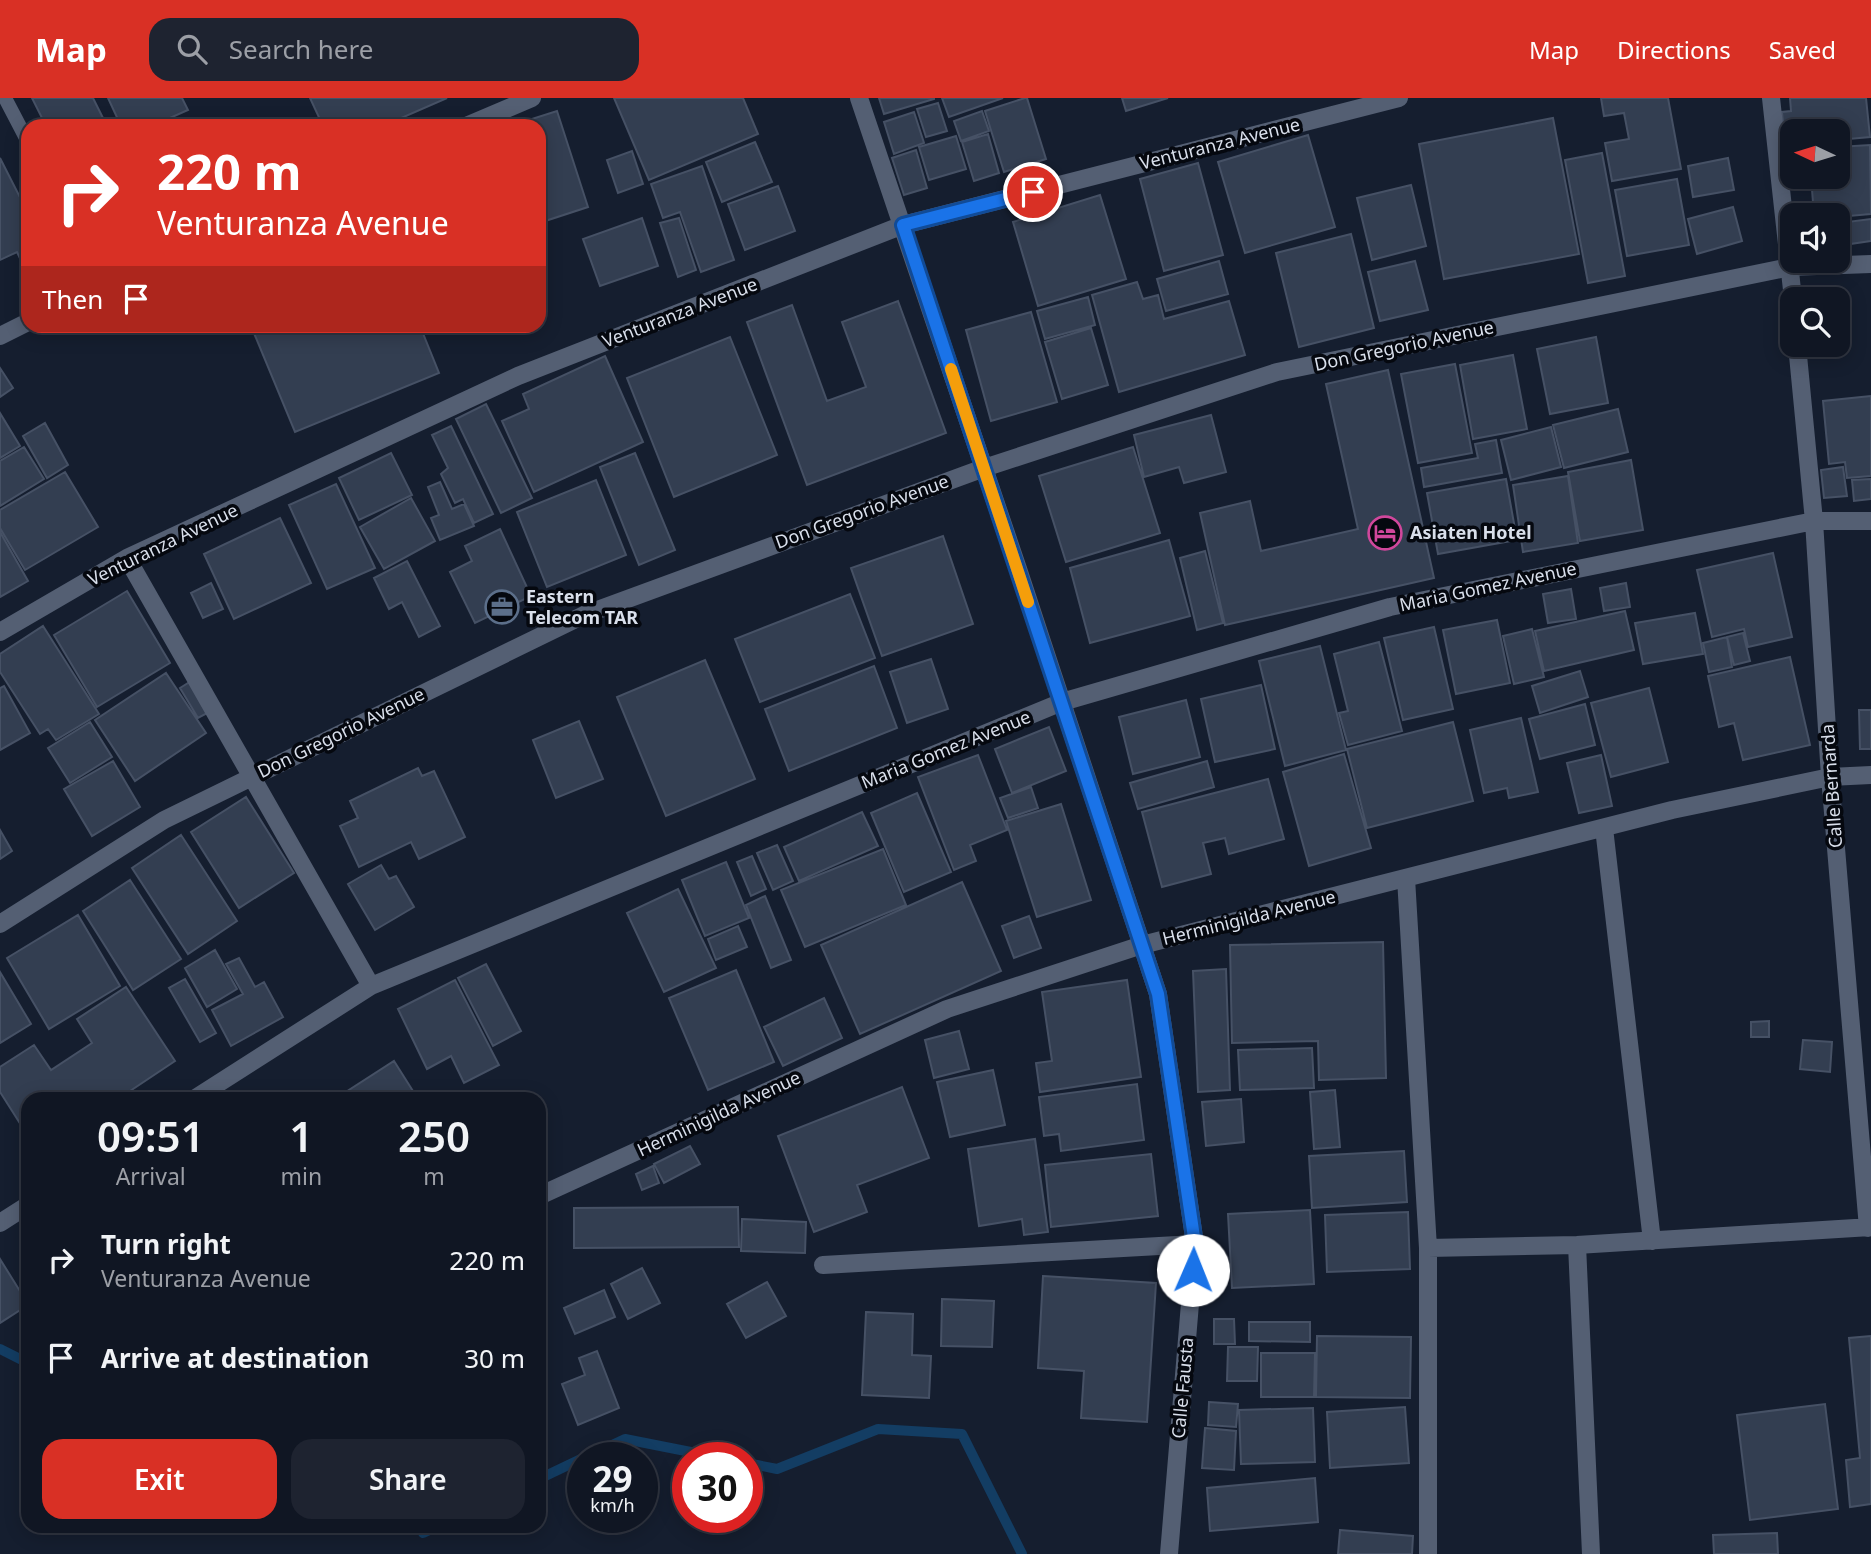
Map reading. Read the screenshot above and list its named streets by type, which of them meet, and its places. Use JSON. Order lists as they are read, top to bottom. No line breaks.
{"streets":{"street":["Venturanza Avenue","Don Gregorio Avenue","Maria Gomez Avenue","Calle Bernarda","Herminigilda Avenue","Calle Fausta"]},"crossings":[["Venturanza Avenue","Calle Fausta"],["Don Gregorio Avenue","Calle Fausta"],["Maria Gomez Avenue","Calle Bernarda"],["Maria Gomez Avenue","Calle Fausta"],["Calle Bernarda","Herminigilda Avenue"],["Herminigilda Avenue","Calle Fausta"]],"places":{"hotel":["Asiaten Hotel"],"office":["Eastern Telecom TAR"]},"north":"left","page":{"header":"Map","search":"Search here","nav":["Map","Directions","Saved"],"turn":["220 m","Venturanza Avenue"],"then":"Then","eta":["09:51","Arrival","1","min","250","m"],"list":[{"name":"Turn right","note":"Venturanza Avenue","value":"220 m"},{"name":"Arrive at destination","value":"30 m"}],"buttons":["Exit","Share"],"speed":"29 km/h","limit":"30"}}
